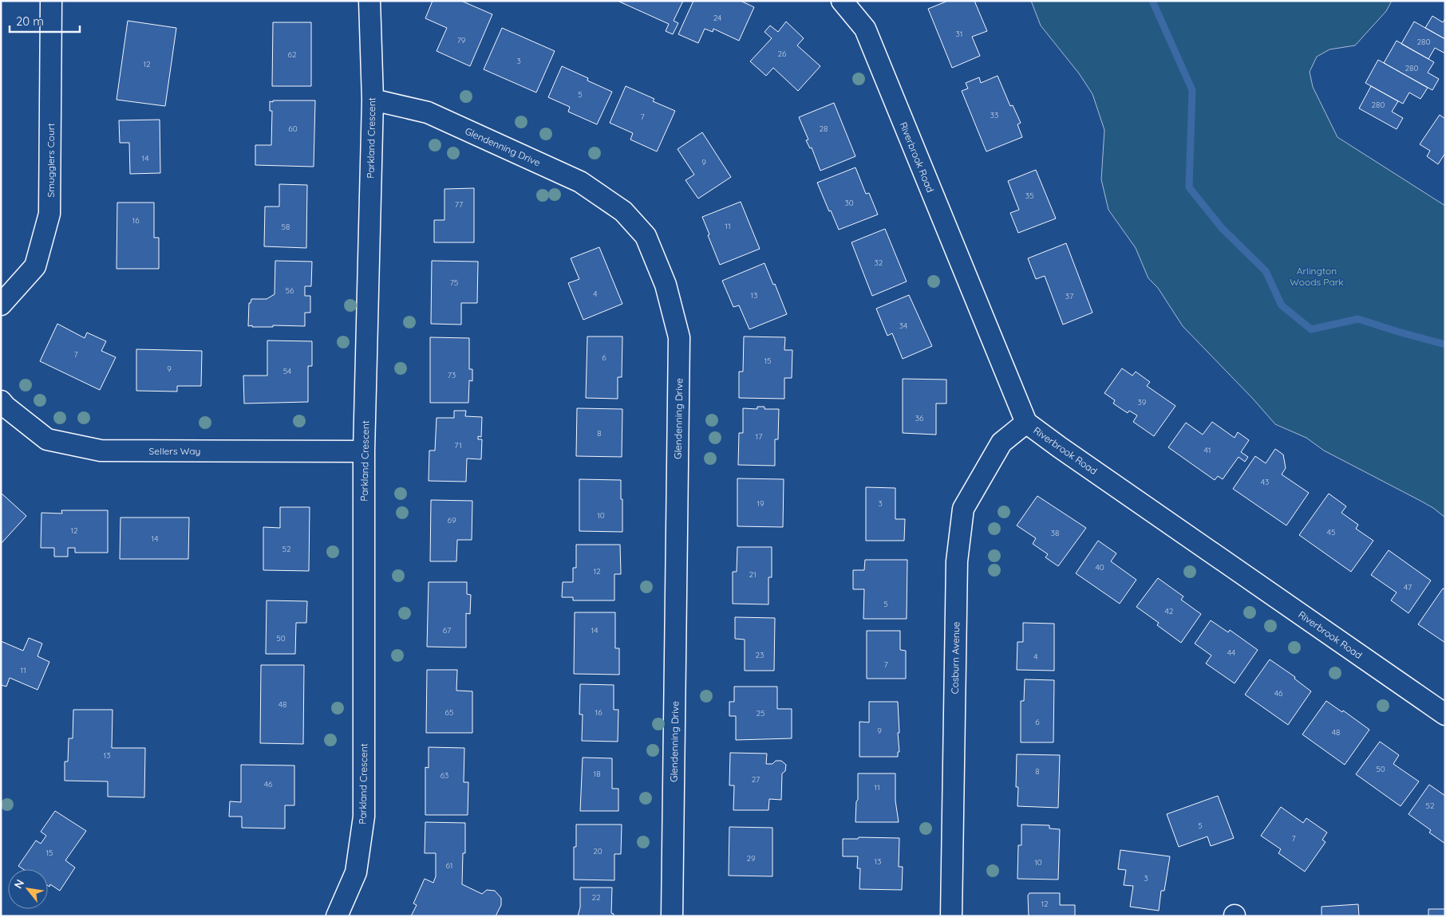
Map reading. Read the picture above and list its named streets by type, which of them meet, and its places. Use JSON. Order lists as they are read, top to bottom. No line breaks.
{"streets":{"street":["Parkland Crescent","Glendenning Drive","Riverbrook Road","Smugglers Court","Sellers Way","Cosburn Avenue"]},"crossings":[["Parkland Crescent","Glendenning Drive"],["Parkland Crescent","Sellers Way"],["Riverbrook Road","Cosburn Avenue"]],"parks":["Arlington Woods Park"],"house_numbers":["24","31","79","280","26","62","3","12","280","5","280","33","7","60","28","14","9","35","30","77","16","11","58","32","75","56","4","13","37","34","7","6","15","9","54","73","39","36","8","17","71","41","43","19","3","10","69","12","45","38","14","52","40","12","21","47","5","42","67","14","50","44","23","4","7","11","46","48","65","16","25","6","9","48","13","50","8","18","63","27","46","11","52","5","7","20","15","29","13","10","61","3","22","12"],"scale_bar":"20 m","north":"top left"}
